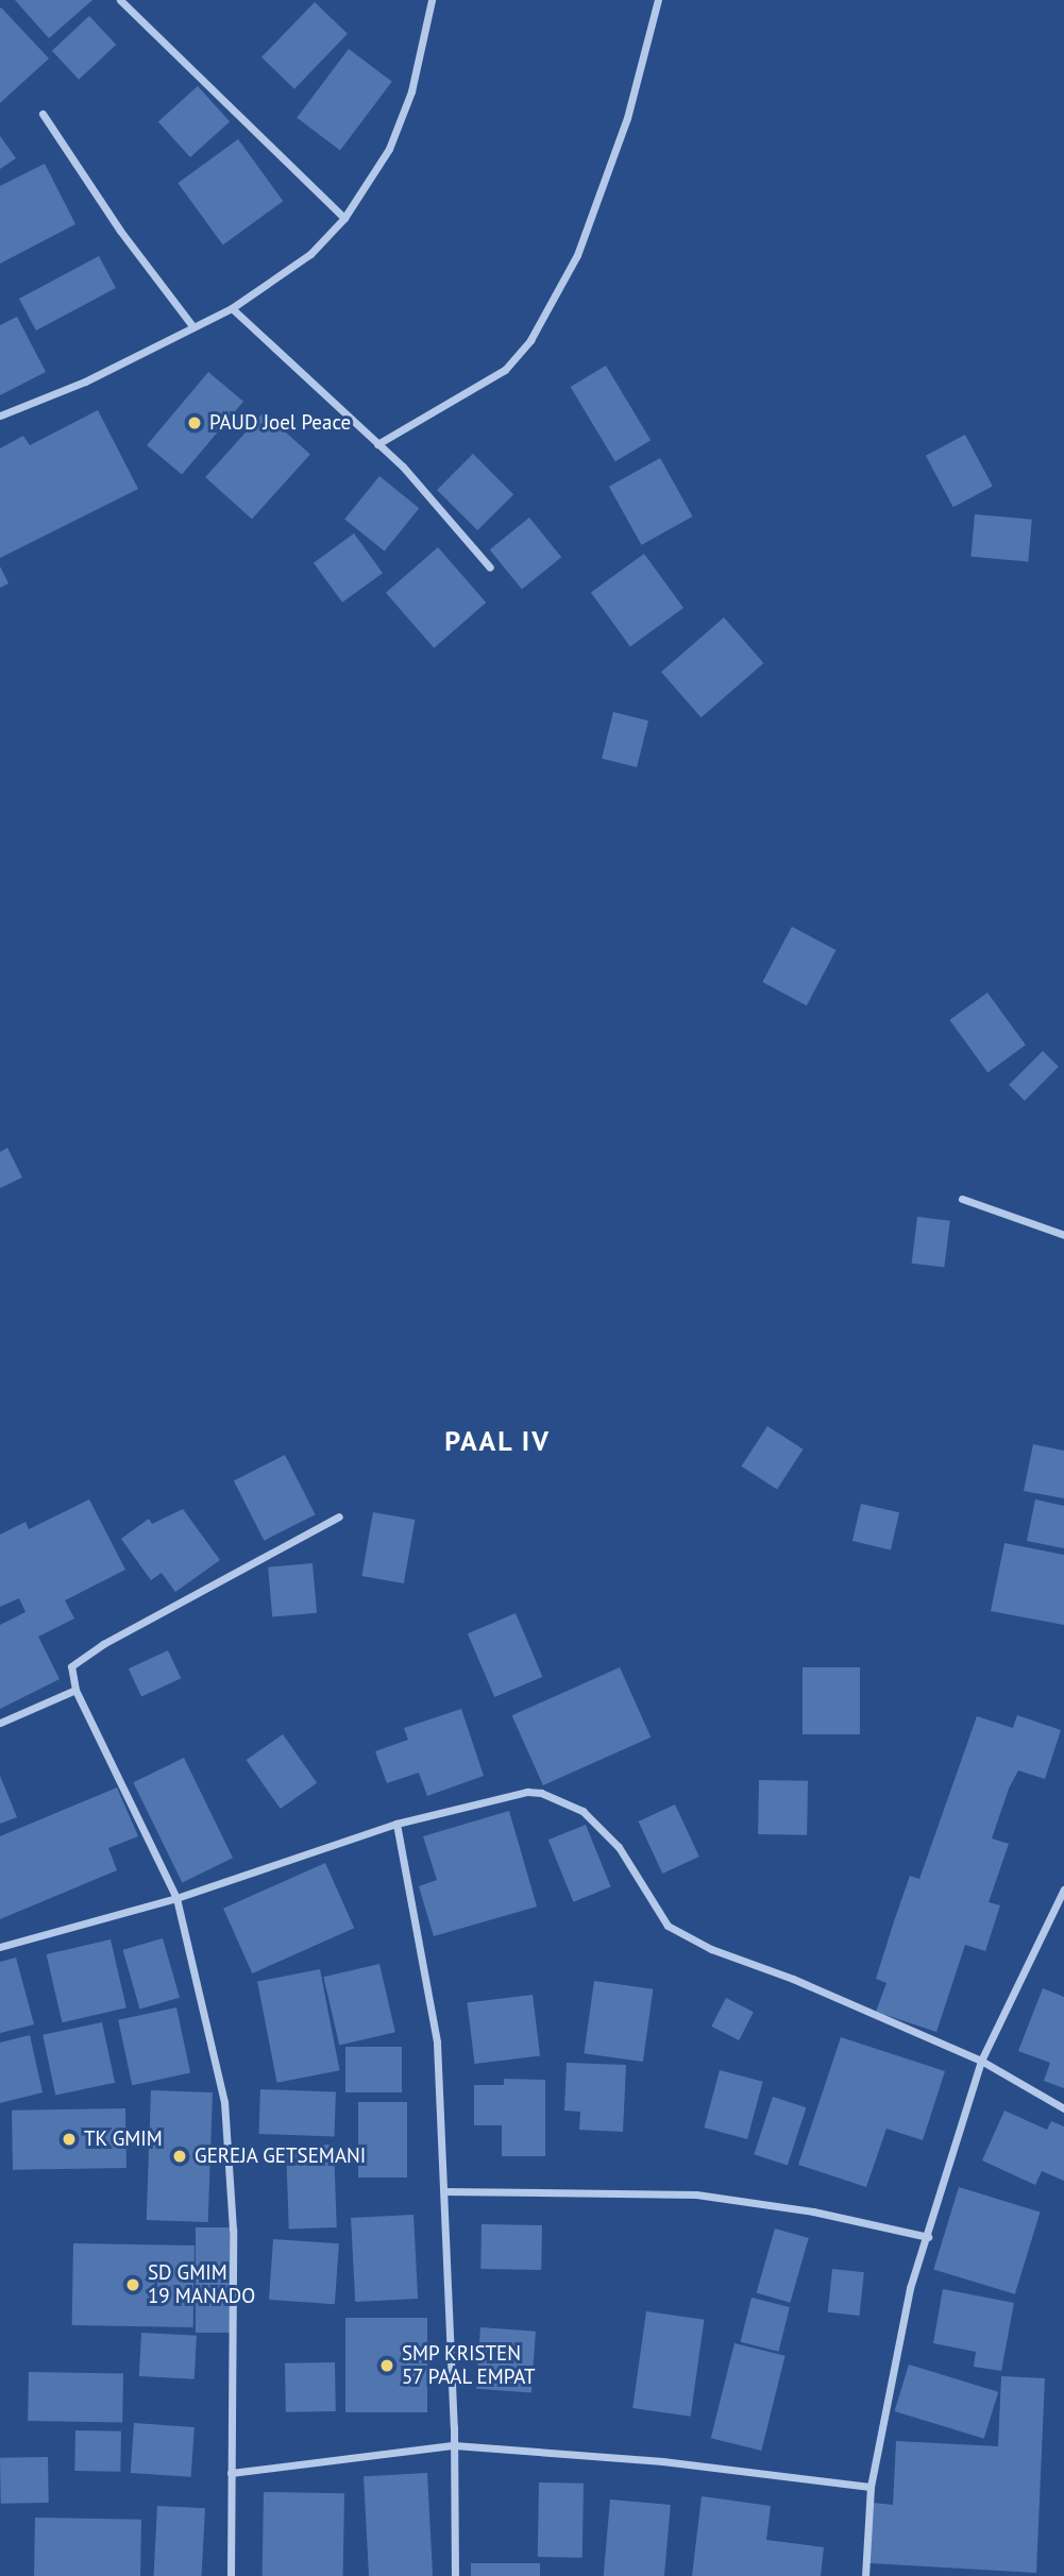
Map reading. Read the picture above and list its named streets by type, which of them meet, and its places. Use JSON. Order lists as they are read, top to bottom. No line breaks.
{"districts":["PAAL IV"],"places":["PAUD Joel Peace","TK GMIM","GEREJA GETSEMANI","SD GMIM 19 MANADO","SMP KRISTEN 57 PAAL EMPAT"]}
